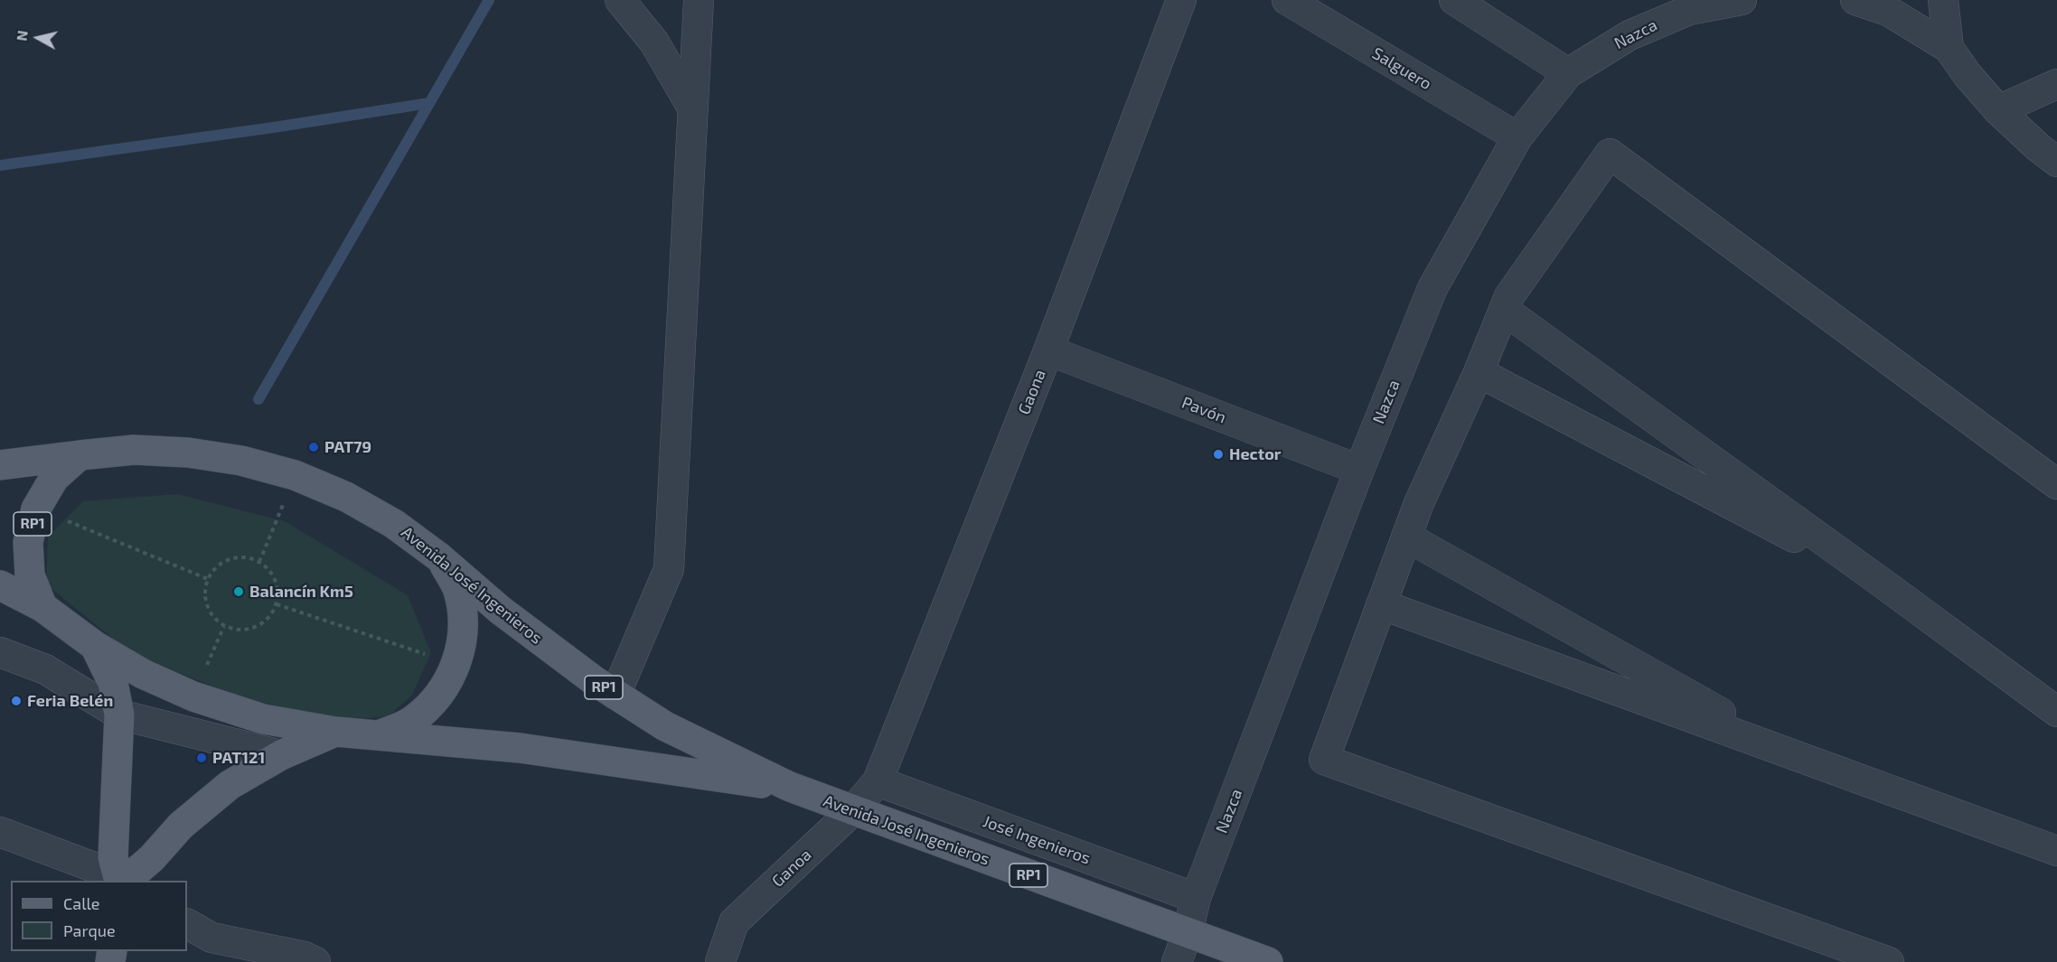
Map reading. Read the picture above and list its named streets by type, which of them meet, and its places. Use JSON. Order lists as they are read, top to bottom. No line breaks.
{"streets":{"main road":["RP1","Avenida José Ingenieros"],"street":["Nazca","Salguero","Gaona","Pavón","José Ingenieros","Ganoa"]},"crossings":[["Nazca","Salguero"],["Nazca","Pavón"],["Nazca","Avenida José Ingenieros"],["Nazca","José Ingenieros"],["Gaona","Pavón"],["Gaona","José Ingenieros"],["Gaona","Ganoa"],["RP1","Avenida José Ingenieros"],["Avenida José Ingenieros","Ganoa"],["José Ingenieros","Ganoa"]],"places":["PAT79","Hector","Balancín Km5","Feria Belén","PAT121"],"legend":["Calle","Parque"],"north":"left"}
